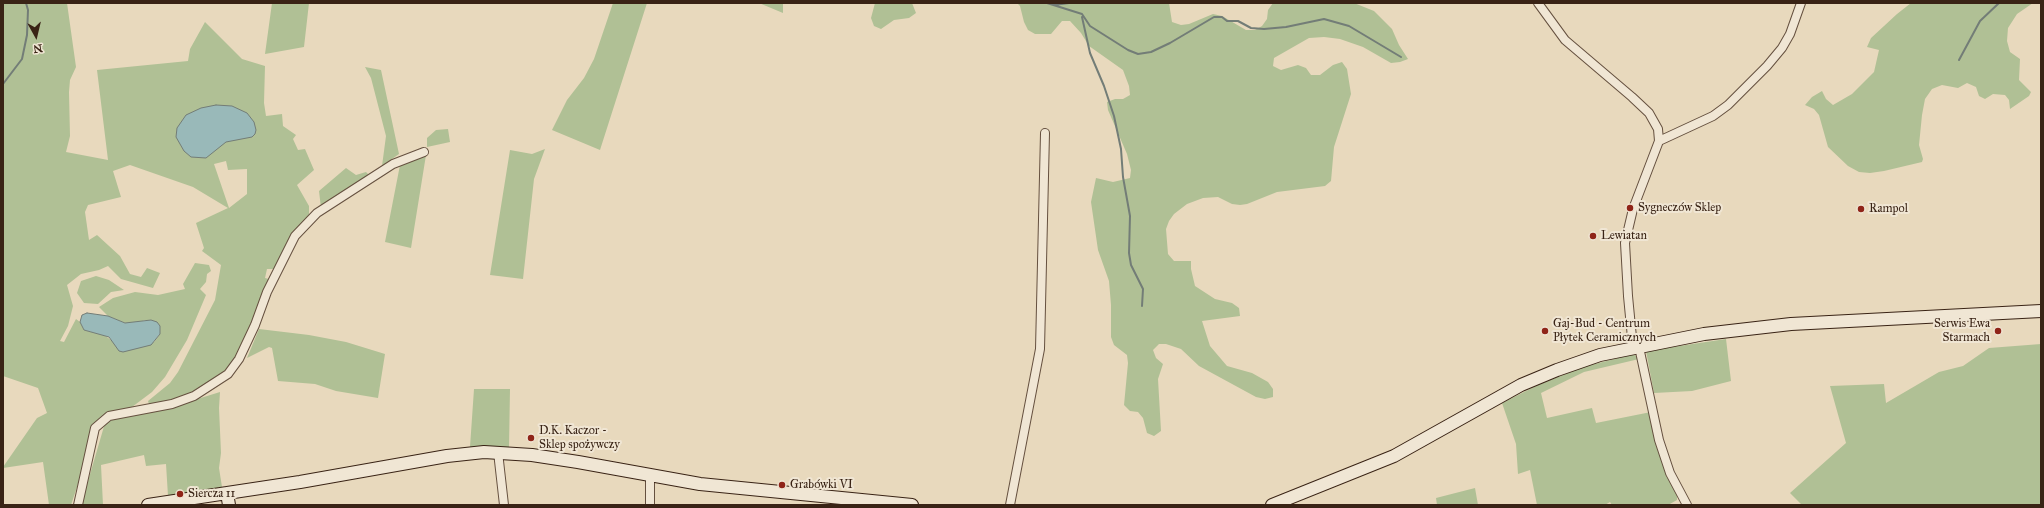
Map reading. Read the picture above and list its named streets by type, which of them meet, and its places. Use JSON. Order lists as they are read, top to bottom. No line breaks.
{"places":["Sygneczów Sklep","Rampol","Lewiatan","Gaj-Bud - Centrum Płytek Ceramicznych","Serwis Ewa Starmach","D.K. Kaczor - Sklep spożywczy","Grabówki VI","Siercza 11"],"north":"bottom"}
